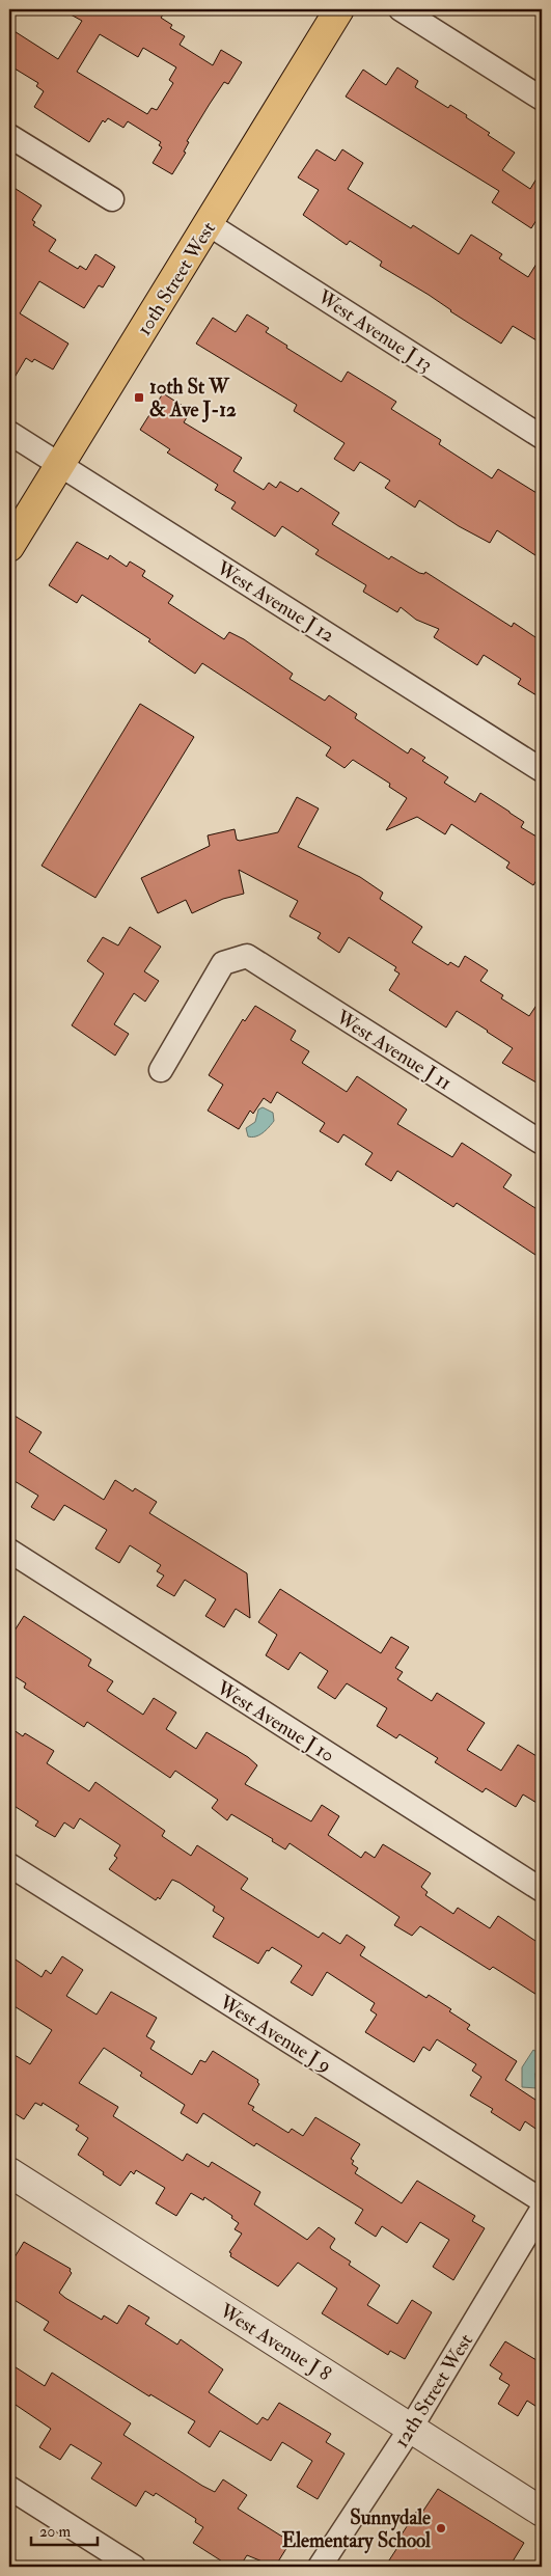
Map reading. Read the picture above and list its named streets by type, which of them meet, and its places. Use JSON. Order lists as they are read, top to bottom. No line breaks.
{"streets":{"main road":["10th Street West"],"street":["West Avenue J 13","West Avenue J 12","West Avenue J 11","West Avenue J 10","West Avenue J 9","West Avenue J 8","12th Street West"]},"crossings":[["10th Street West","West Avenue J 13"],["10th Street West","West Avenue J 12"],["West Avenue J 8","12th Street West"]],"places":{"transit":["10th St W & Ave J-12"],"other":["Sunnydale Elementary School"]},"scale_bar":"20 m"}
